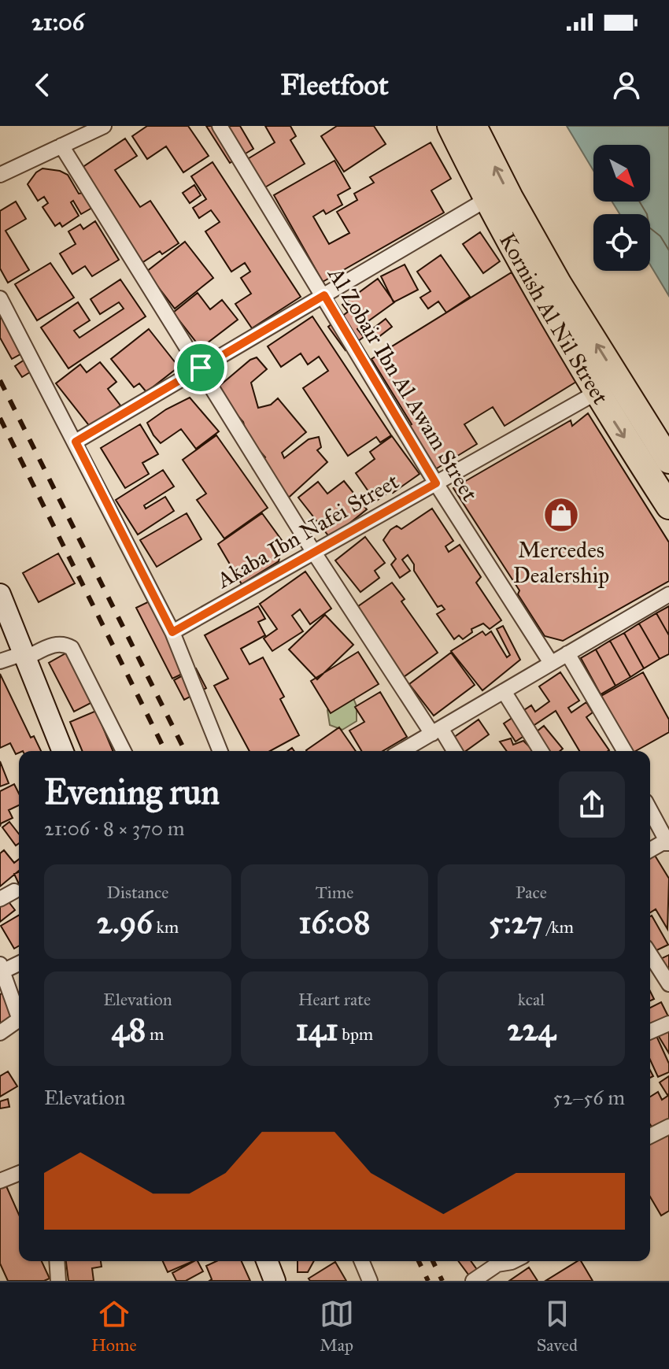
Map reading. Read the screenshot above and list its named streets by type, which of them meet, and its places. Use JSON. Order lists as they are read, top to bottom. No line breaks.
{"streets":{"highway":["Kornish Al Nil Street"],"street":["Al Zobair Ibn Al Awam Street","Akaba Ibn Nafei Street"]},"crossings":[["Kornish Al Nil Street","Akaba Ibn Nafei Street"],["Al Zobair Ibn Al Awam Street","Akaba Ibn Nafei Street"]],"places":{"shop":["Mercedes Dealership"]},"north":"bottom right","page":{"status":"21:06","header":"Fleetfoot","heading":["Evening run","21:06 · 8 × 370 m"],"stats":[["Distance","2.96 km"],["Time","16:08"],["Pace","5:27 /km"],["Elevation","48 m"],["Heart rate","141 bpm"],["kcal","224"]],"chart":["Elevation","52–56 m"],"tabs":["Home","Map","Saved"]}}
